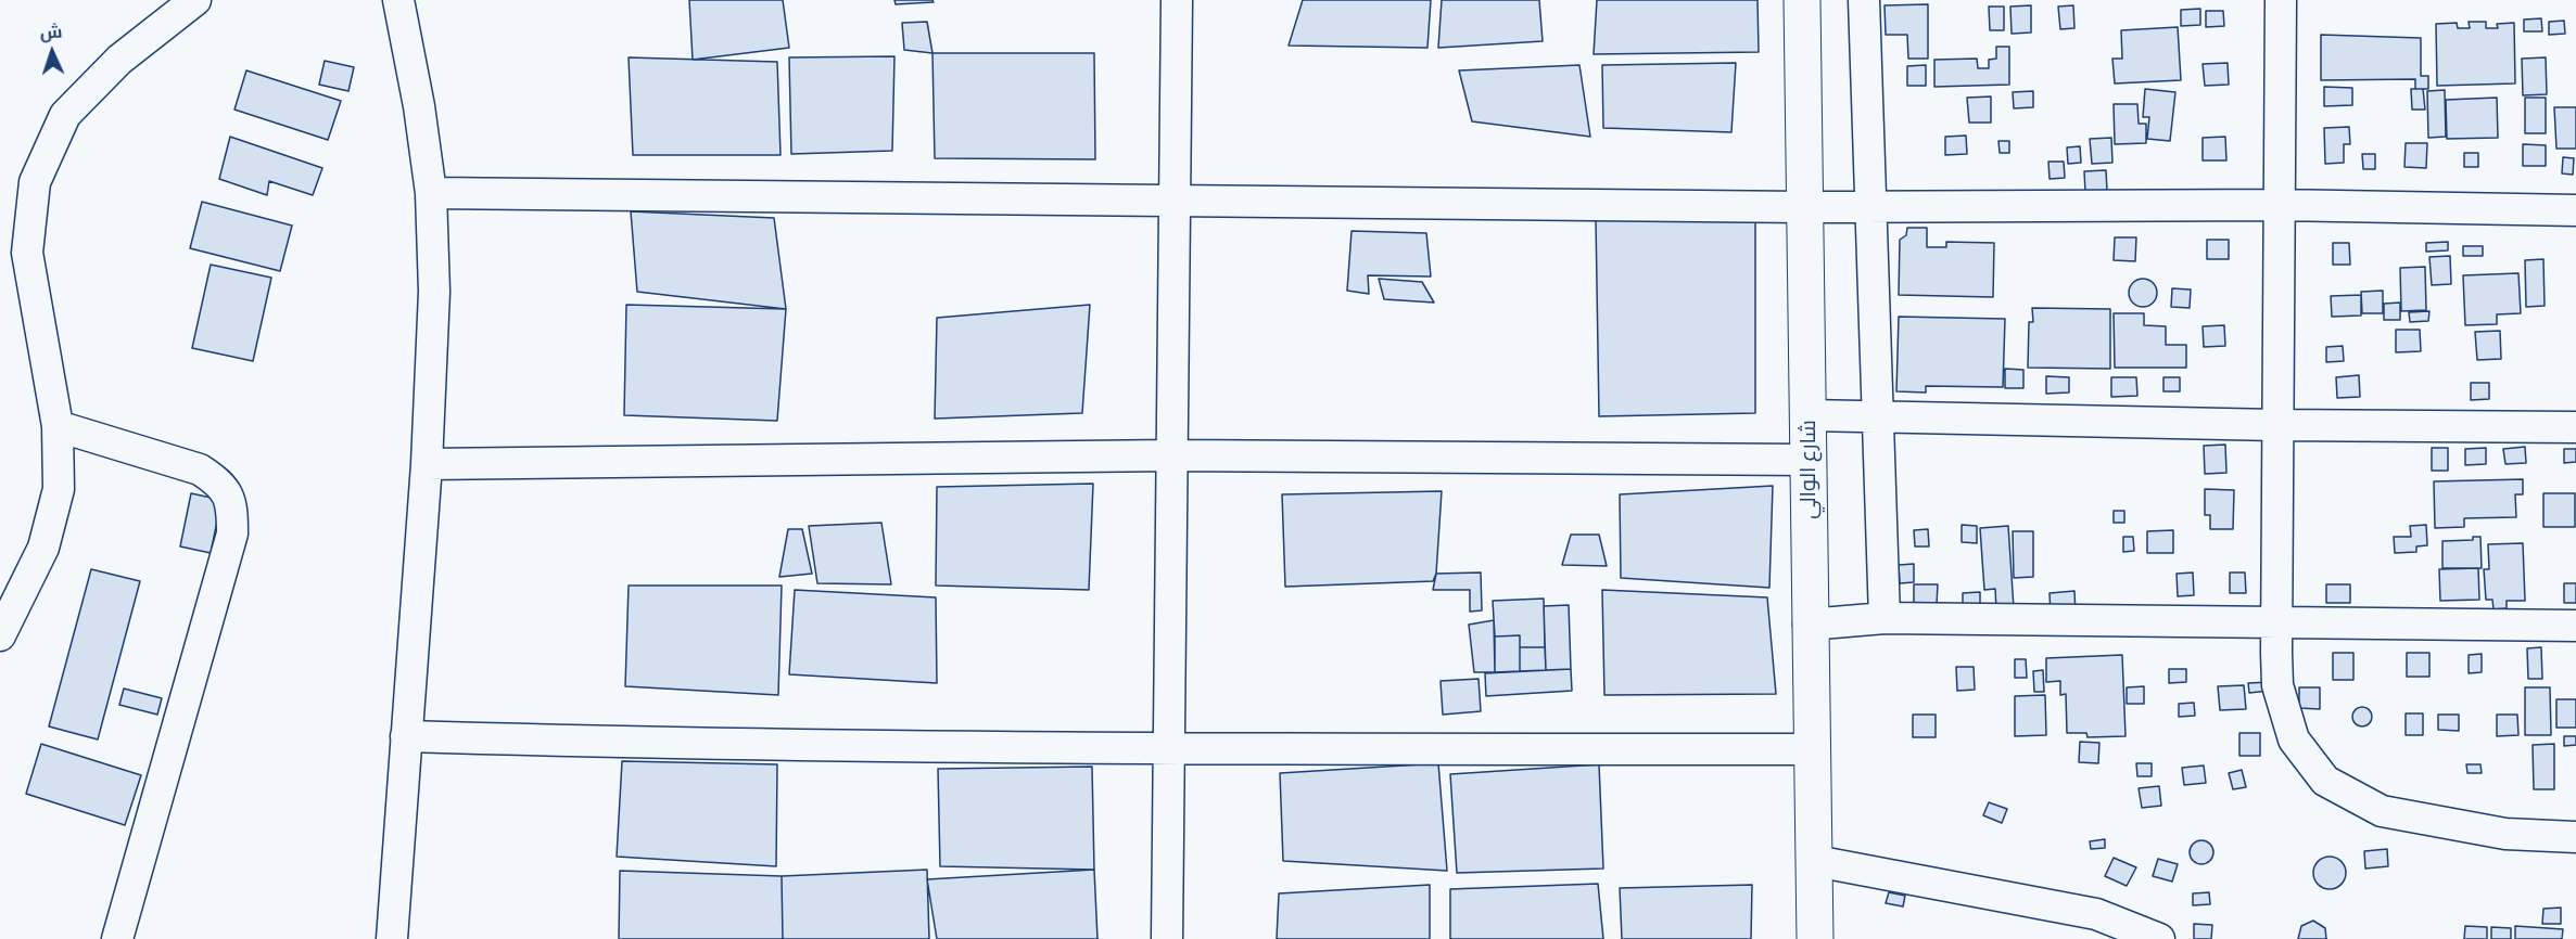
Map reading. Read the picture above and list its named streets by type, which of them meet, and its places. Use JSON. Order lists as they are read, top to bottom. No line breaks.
{"streets":{"main road":["شارع الوالي"]},"north":"top"}
